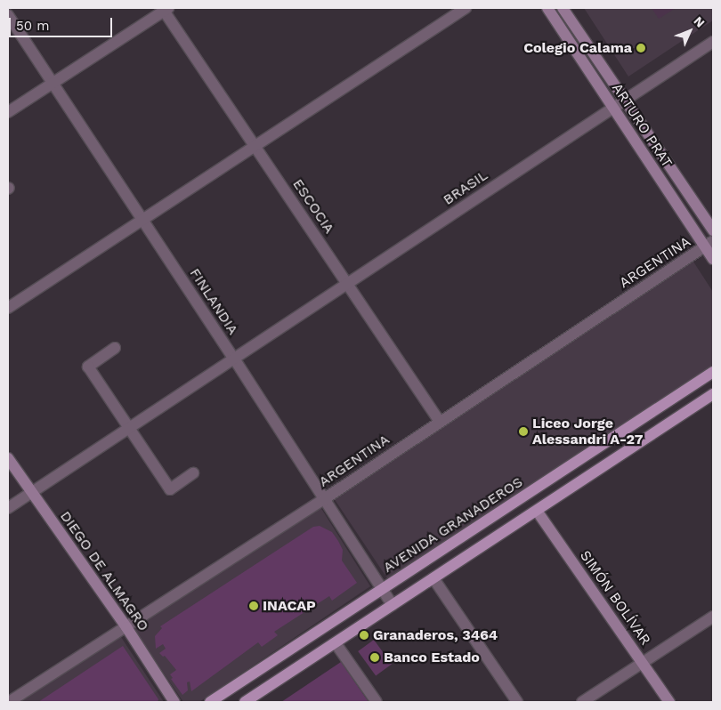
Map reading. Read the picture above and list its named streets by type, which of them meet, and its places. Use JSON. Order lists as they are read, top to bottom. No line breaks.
{"streets":{"main road":["ARTURO PRAT","AVENIDA GRANADEROS","DIEGO DE ALMAGRO","SIMÓN BOLÍVAR"],"street":["BRASIL","ESCOCIA","ARGENTINA","FINLANDIA"]},"crossings":[["ARTURO PRAT","BRASIL"],["ARTURO PRAT","ARGENTINA"],["BRASIL","ESCOCIA"],["BRASIL","FINLANDIA"],["BRASIL","DIEGO DE ALMAGRO"],["ESCOCIA","ARGENTINA"],["ARGENTINA","FINLANDIA"],["ARGENTINA","DIEGO DE ALMAGRO"],["FINLANDIA","AVENIDA GRANADEROS"]],"places":["Colegio Calama","Liceo Jorge Alessandri A-27","INACAP","Granaderos, 3464","Banco Estado"],"scale_bar":"50 m","north":"top right"}
